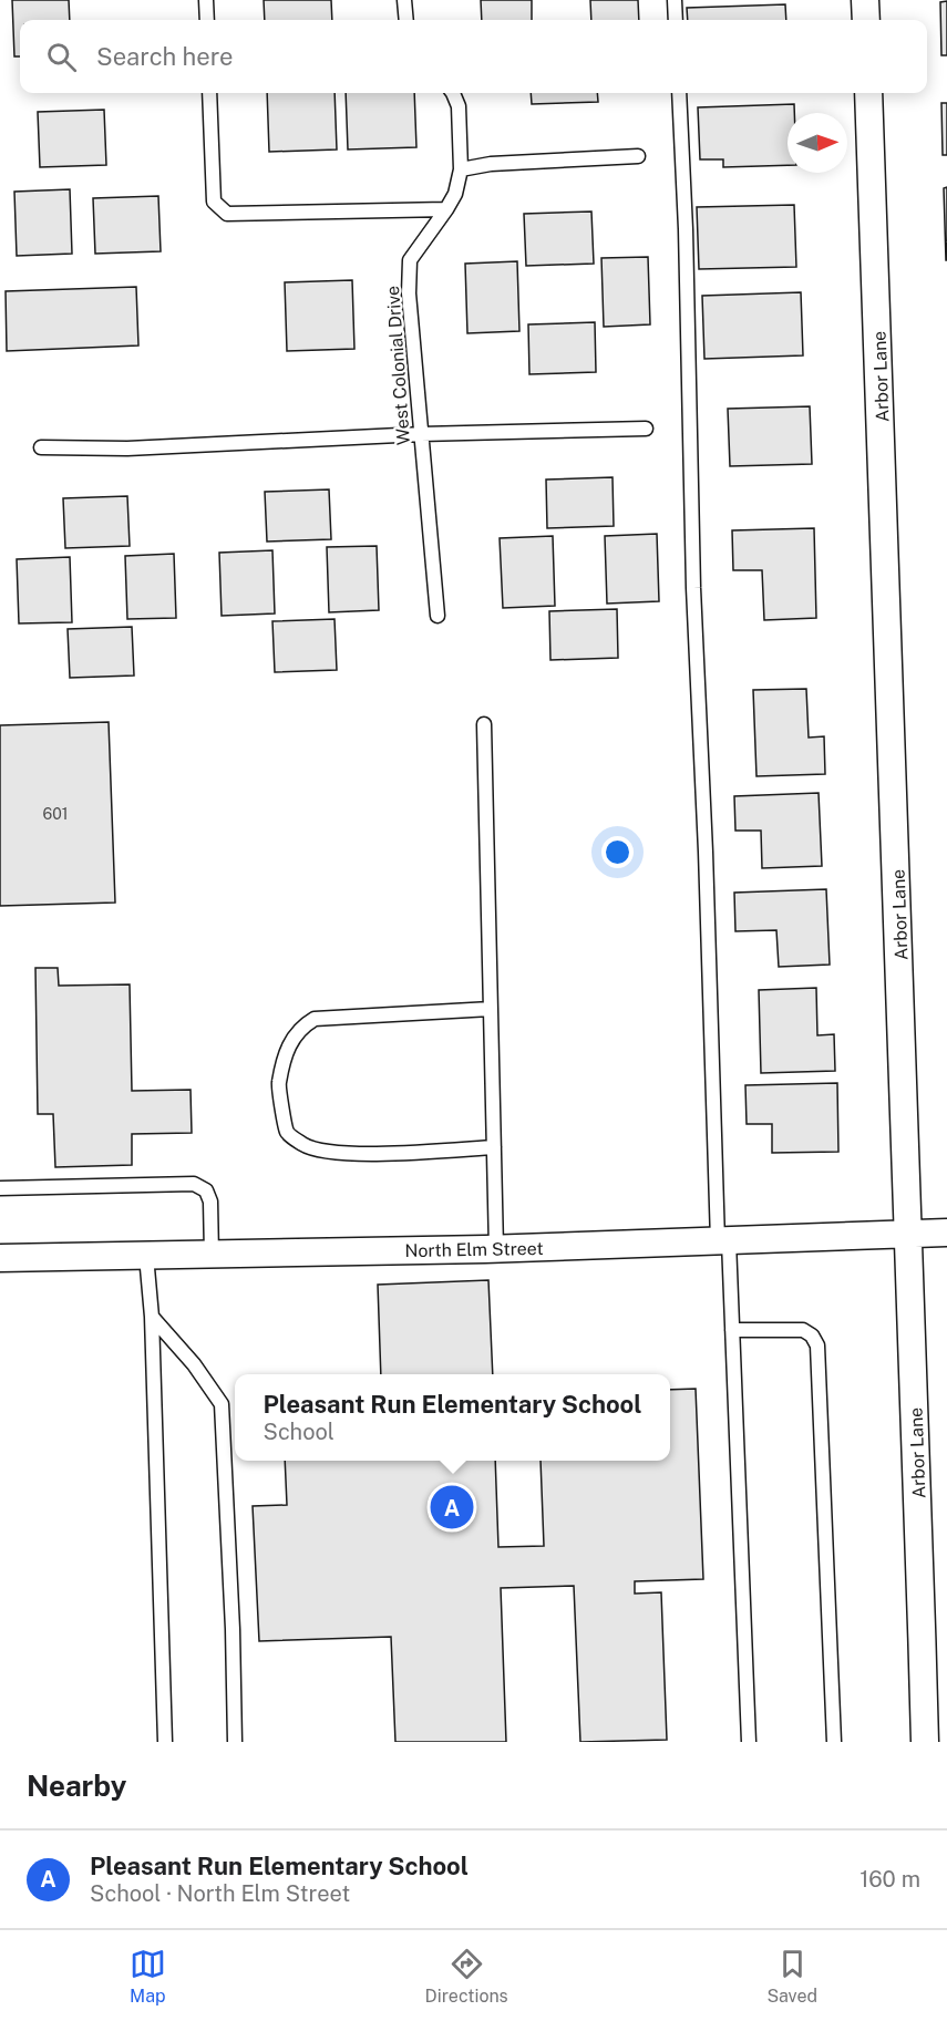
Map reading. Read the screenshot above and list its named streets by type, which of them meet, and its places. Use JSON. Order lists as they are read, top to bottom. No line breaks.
{"streets":{"street":["Arbor Lane","North Elm Street"],"lane":["West Colonial Drive"]},"crossings":[["Arbor Lane","North Elm Street"]],"house_numbers":["601"],"north":"right","page":{"search":"Search here","popup":["Pleasant Run Elementary School","School"],"pins":"A","heading":"Nearby","list":[{"mark":"A","name":"Pleasant Run Elementary School","note":"School · North Elm Street","value":"160 m"}],"nav":["Map","Directions","Saved"]}}
